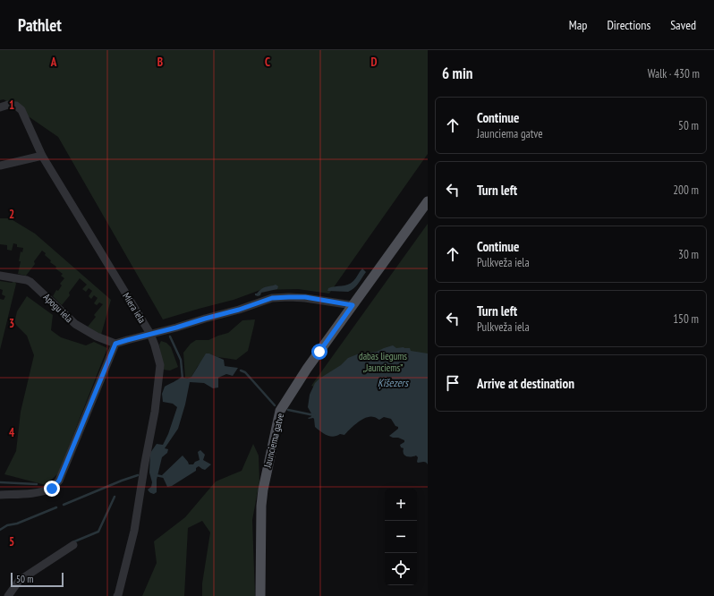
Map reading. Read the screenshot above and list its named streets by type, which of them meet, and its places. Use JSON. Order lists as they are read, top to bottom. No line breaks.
{"streets":{"main road":["Jaunciema gatve"],"street":["Apogu iela","Miera iela"]},"water":["Ķīšezers"],"parks":["dabas liegums „Jaunciems”"],"scale_bar":"50 m","page":{"header":"Pathlet","nav":["Map","Directions","Saved"],"heading":["6 min","Walk · 430 m"],"list":[["Continue","Jaunciema gatve","50 m"],["Turn left","200 m"],["Continue","Pulkveža iela","30 m"],["Turn left","Pulkveža iela","150 m"],"Arrive at destination"],"map_buttons":["+","−"],"scale":"50 m"},"grid":{"columns":["A","B","C","D"],"rows":["1","2","3","4","5"]}}
